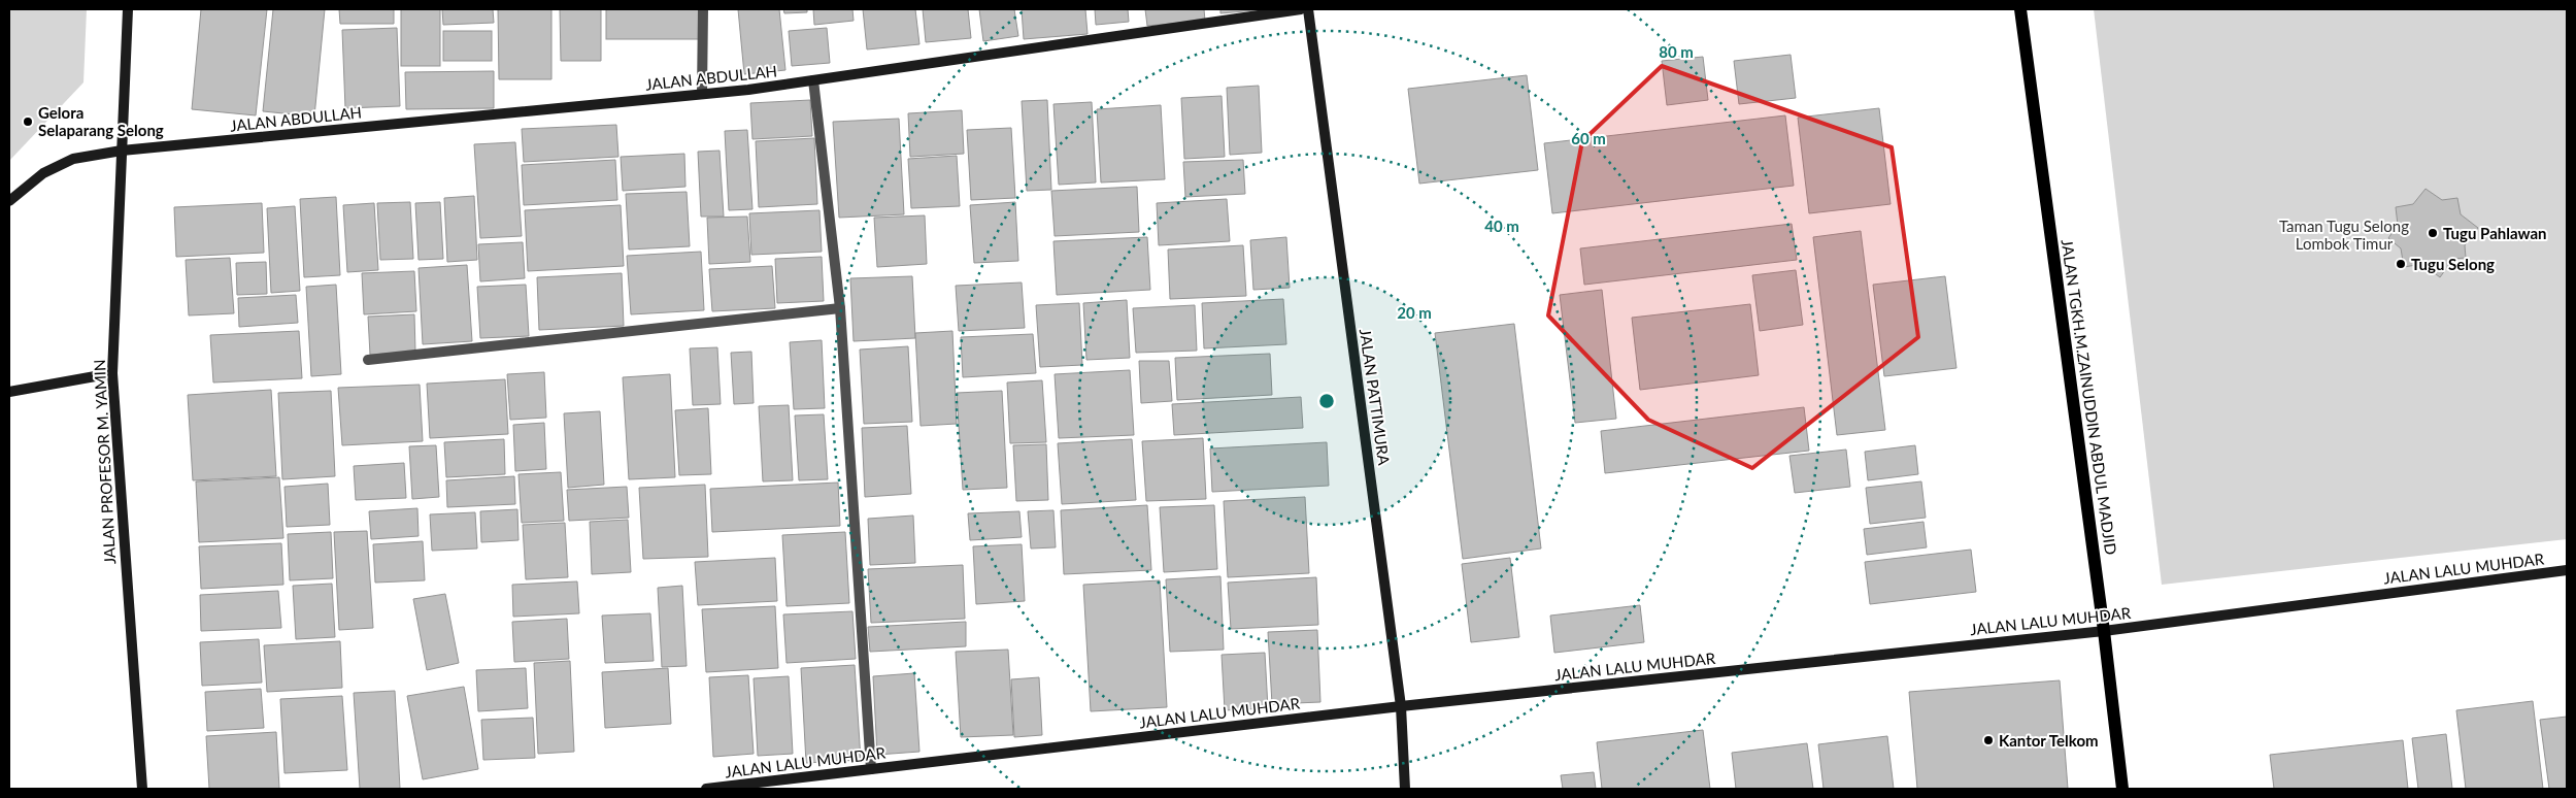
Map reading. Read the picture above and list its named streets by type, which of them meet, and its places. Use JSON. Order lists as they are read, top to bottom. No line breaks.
{"streets":{"main road":["JALAN TGKH.M.ZAINUDDIN ABDUL MADJID"],"street":["JALAN ABDULLAH","JALAN PATTIMURA","JALAN PROFESOR M. YAMIN","JALAN LALU MUHDAR"]},"crossings":[["JALAN ABDULLAH","JALAN PROFESOR M. YAMIN"],["JALAN PATTIMURA","JALAN LALU MUHDAR"],["JALAN TGKH.M.ZAINUDDIN ABDUL MADJID","JALAN LALU MUHDAR"]],"parks":["Taman Tugu Selong Lombok Timur"],"places":["Gelora Selaparang Selong","Tugu Pahlawan","Tugu Selong","Kantor Telkom"],"rings":["80 m","60 m","40 m","20 m"]}
